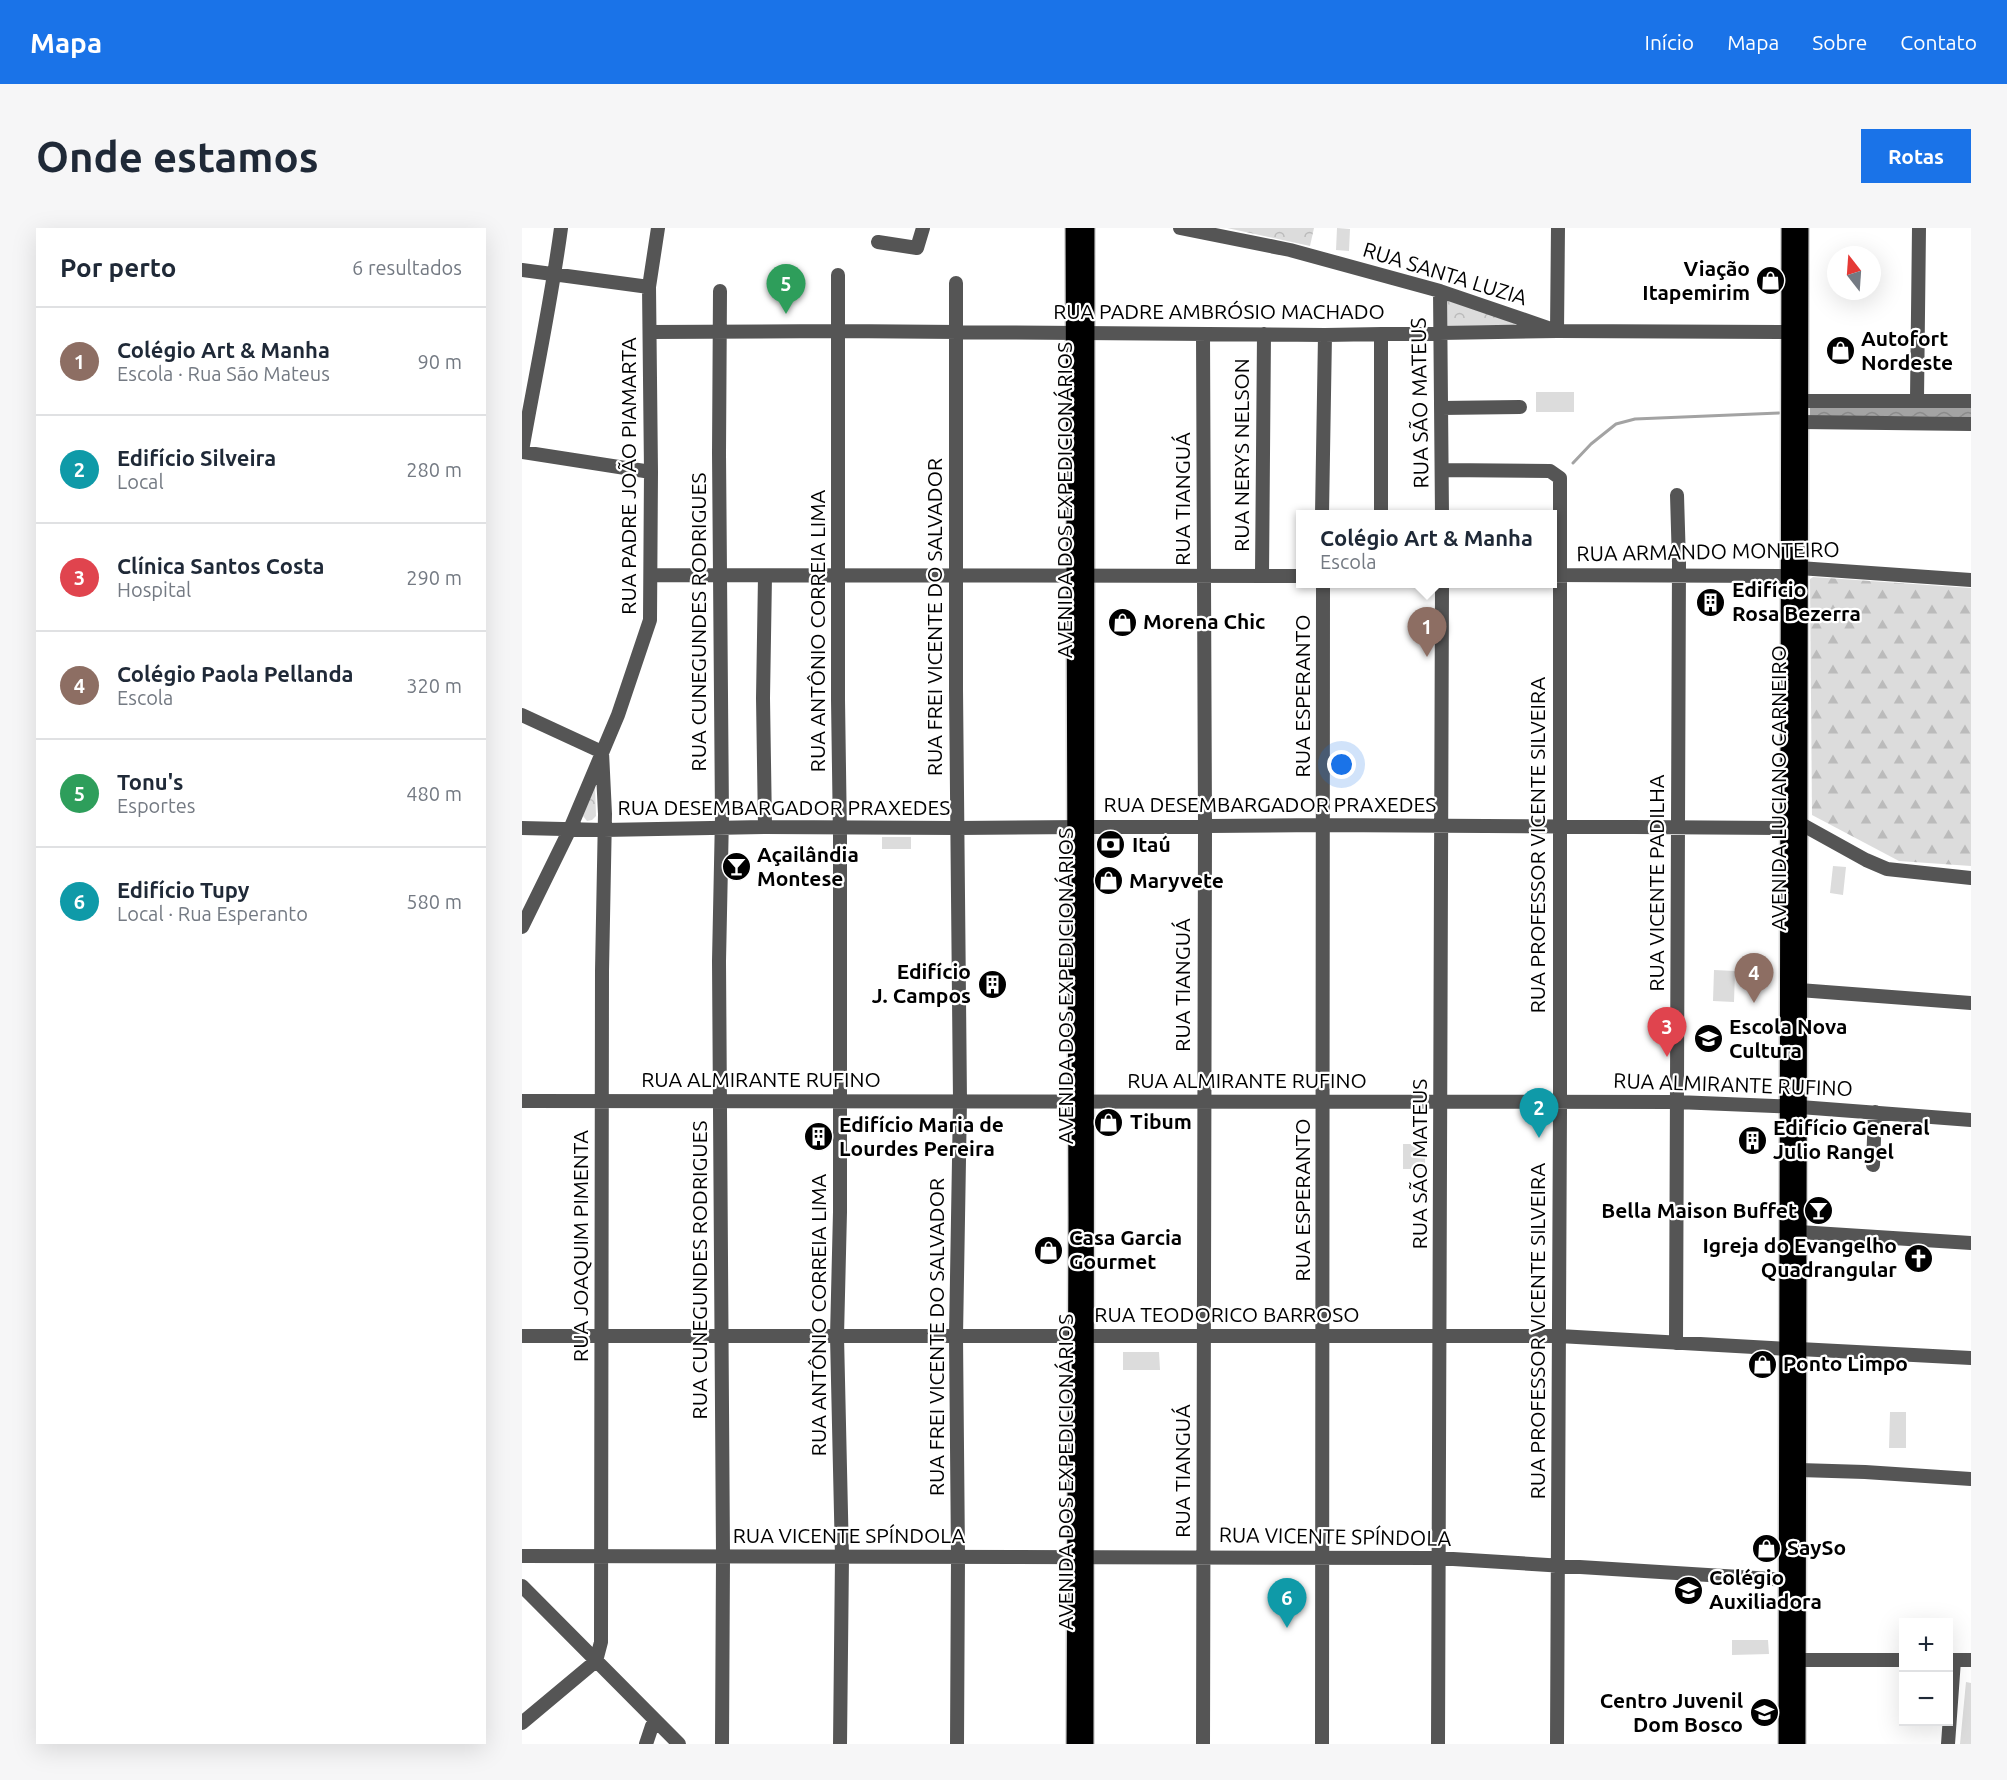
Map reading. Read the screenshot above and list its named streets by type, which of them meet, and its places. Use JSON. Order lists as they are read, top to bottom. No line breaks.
{"streets":{"main road":["AVENIDA DOS EXPEDICIONÁRIOS","AVENIDA LUCIANO CARNEIRO"],"street":["RUA SANTA LUZIA","RUA PADRE AMBRÓSIO MACHADO","RUA SÃO MATEUS","RUA NERYS NELSON","RUA PADRE JOÃO PIAMARTA","RUA TIANGUÁ","RUA ARMANDO MONTEIRO","RUA FREI VICENTE DO SALVADOR","RUA CUNEGUNDES RODRIGUES","RUA ANTÔNIO CORREIA LIMA","RUA ESPERANTO","RUA DESEMBARGADOR PRAXEDES","RUA PROFESSOR VICENTE SILVEIRA","RUA VICENTE PADILHA","RUA ALMIRANTE RUFINO","RUA JOAQUIM PIMENTA","RUA TEODORICO BARROSO","RUA VICENTE SPÍNDOLA"]},"crossings":[["RUA SANTA LUZIA","RUA PADRE AMBRÓSIO MACHADO"],["RUA SANTA LUZIA","RUA SÃO MATEUS"],["RUA PADRE AMBRÓSIO MACHADO","RUA SÃO MATEUS"],["RUA PADRE AMBRÓSIO MACHADO","RUA NERYS NELSON"],["RUA PADRE AMBRÓSIO MACHADO","RUA PADRE JOÃO PIAMARTA"],["RUA PADRE AMBRÓSIO MACHADO","RUA TIANGUÁ"],["RUA PADRE AMBRÓSIO MACHADO","AVENIDA DOS EXPEDICIONÁRIOS"],["RUA PADRE AMBRÓSIO MACHADO","RUA FREI VICENTE DO SALVADOR"],["RUA PADRE AMBRÓSIO MACHADO","RUA CUNEGUNDES RODRIGUES"],["RUA PADRE AMBRÓSIO MACHADO","RUA ANTÔNIO CORREIA LIMA"],["RUA PADRE AMBRÓSIO MACHADO","AVENIDA LUCIANO CARNEIRO"],["RUA SÃO MATEUS","RUA DESEMBARGADOR PRAXEDES"],["RUA SÃO MATEUS","RUA PROFESSOR VICENTE SILVEIRA"],["RUA SÃO MATEUS","RUA ALMIRANTE RUFINO"],["RUA SÃO MATEUS","RUA TEODORICO BARROSO"],["RUA SÃO MATEUS","RUA VICENTE SPÍNDOLA"],["RUA PADRE JOÃO PIAMARTA","RUA DESEMBARGADOR PRAXEDES"],["RUA PADRE JOÃO PIAMARTA","RUA JOAQUIM PIMENTA"],["RUA TIANGUÁ","RUA DESEMBARGADOR PRAXEDES"],["RUA TIANGUÁ","RUA ALMIRANTE RUFINO"],["RUA TIANGUÁ","RUA TEODORICO BARROSO"],["RUA TIANGUÁ","RUA VICENTE SPÍNDOLA"],["AVENIDA DOS EXPEDICIONÁRIOS","RUA DESEMBARGADOR PRAXEDES"],["AVENIDA DOS EXPEDICIONÁRIOS","RUA ALMIRANTE RUFINO"],["AVENIDA DOS EXPEDICIONÁRIOS","RUA TEODORICO BARROSO"],["AVENIDA DOS EXPEDICIONÁRIOS","RUA VICENTE SPÍNDOLA"],["RUA ARMANDO MONTEIRO","AVENIDA LUCIANO CARNEIRO"],["RUA ARMANDO MONTEIRO","RUA VICENTE PADILHA"],["RUA FREI VICENTE DO SALVADOR","RUA DESEMBARGADOR PRAXEDES"],["RUA FREI VICENTE DO SALVADOR","RUA ALMIRANTE RUFINO"],["RUA FREI VICENTE DO SALVADOR","RUA TEODORICO BARROSO"],["RUA FREI VICENTE DO SALVADOR","RUA VICENTE SPÍNDOLA"],["RUA CUNEGUNDES RODRIGUES","RUA DESEMBARGADOR PRAXEDES"],["RUA CUNEGUNDES RODRIGUES","RUA ALMIRANTE RUFINO"],["RUA CUNEGUNDES RODRIGUES","RUA TEODORICO BARROSO"],["RUA CUNEGUNDES RODRIGUES","RUA VICENTE SPÍNDOLA"],["RUA ANTÔNIO CORREIA LIMA","RUA DESEMBARGADOR PRAXEDES"],["RUA ANTÔNIO CORREIA LIMA","RUA ALMIRANTE RUFINO"],["RUA ANTÔNIO CORREIA LIMA","RUA TEODORICO BARROSO"],["RUA ANTÔNIO CORREIA LIMA","RUA VICENTE SPÍNDOLA"],["RUA ESPERANTO","RUA DESEMBARGADOR PRAXEDES"],["RUA ESPERANTO","RUA ALMIRANTE RUFINO"],["RUA ESPERANTO","RUA TEODORICO BARROSO"],["RUA ESPERANTO","RUA VICENTE SPÍNDOLA"],["AVENIDA LUCIANO CARNEIRO","RUA DESEMBARGADOR PRAXEDES"],["AVENIDA LUCIANO CARNEIRO","RUA ALMIRANTE RUFINO"],["AVENIDA LUCIANO CARNEIRO","RUA TEODORICO BARROSO"],["AVENIDA LUCIANO CARNEIRO","RUA VICENTE SPÍNDOLA"],["RUA DESEMBARGADOR PRAXEDES","RUA PROFESSOR VICENTE SILVEIRA"],["RUA DESEMBARGADOR PRAXEDES","RUA VICENTE PADILHA"],["RUA DESEMBARGADOR PRAXEDES","RUA JOAQUIM PIMENTA"],["RUA PROFESSOR VICENTE SILVEIRA","RUA ALMIRANTE RUFINO"],["RUA PROFESSOR VICENTE SILVEIRA","RUA TEODORICO BARROSO"],["RUA PROFESSOR VICENTE SILVEIRA","RUA VICENTE SPÍNDOLA"],["RUA VICENTE PADILHA","RUA ALMIRANTE RUFINO"],["RUA VICENTE PADILHA","RUA TEODORICO BARROSO"],["RUA ALMIRANTE RUFINO","RUA JOAQUIM PIMENTA"],["RUA JOAQUIM PIMENTA","RUA TEODORICO BARROSO"],["RUA JOAQUIM PIMENTA","RUA VICENTE SPÍNDOLA"]],"places":{"shop":["Viação Itapemirim","Autofort Nordeste","Morena Chic","Maryvete","Tibum","Casa Garcia Gourmet","Ponto Limpo","SaySo"],"building":["Edifício Rosa Bezerra","Edifício J. Campos","Edifício Maria de Lourdes Pereira","Edifício General Julio Rangel"],"bank":["Itaú"],"bar":["Açailândia Montese","Bella Maison Buffet"],"school or university":["Escola Nova Cultura","Colégio Auxiliadora","Centro Juvenil Dom Bosco"],"church":["Igreja do Evangelho Quadrangular"]},"north":"top","page":{"header":"Mapa","nav":["Início","Mapa","Sobre","Contato"],"buttons":"Rotas","title":"Onde estamos","heading":["Por perto","6 resultados"],"pins":["5","1","4","3","2","6"],"list":[{"mark":"1","name":"Colégio Art & Manha","note":"Escola · Rua São Mateus","value":"90 m"},{"mark":"2","name":"Edifício Silveira","note":"Local","value":"280 m"},{"mark":"3","name":"Clínica Santos Costa","note":"Hospital","value":"290 m"},{"mark":"4","name":"Colégio Paola Pellanda","note":"Escola","value":"320 m"},{"mark":"5","name":"Tonu's","note":"Esportes","value":"480 m"},{"mark":"6","name":"Edifício Tupy","note":"Local · Rua Esperanto","value":"580 m"}],"popup":["Colégio Art & Manha","Escola"],"map_buttons":["+","−"]}}
